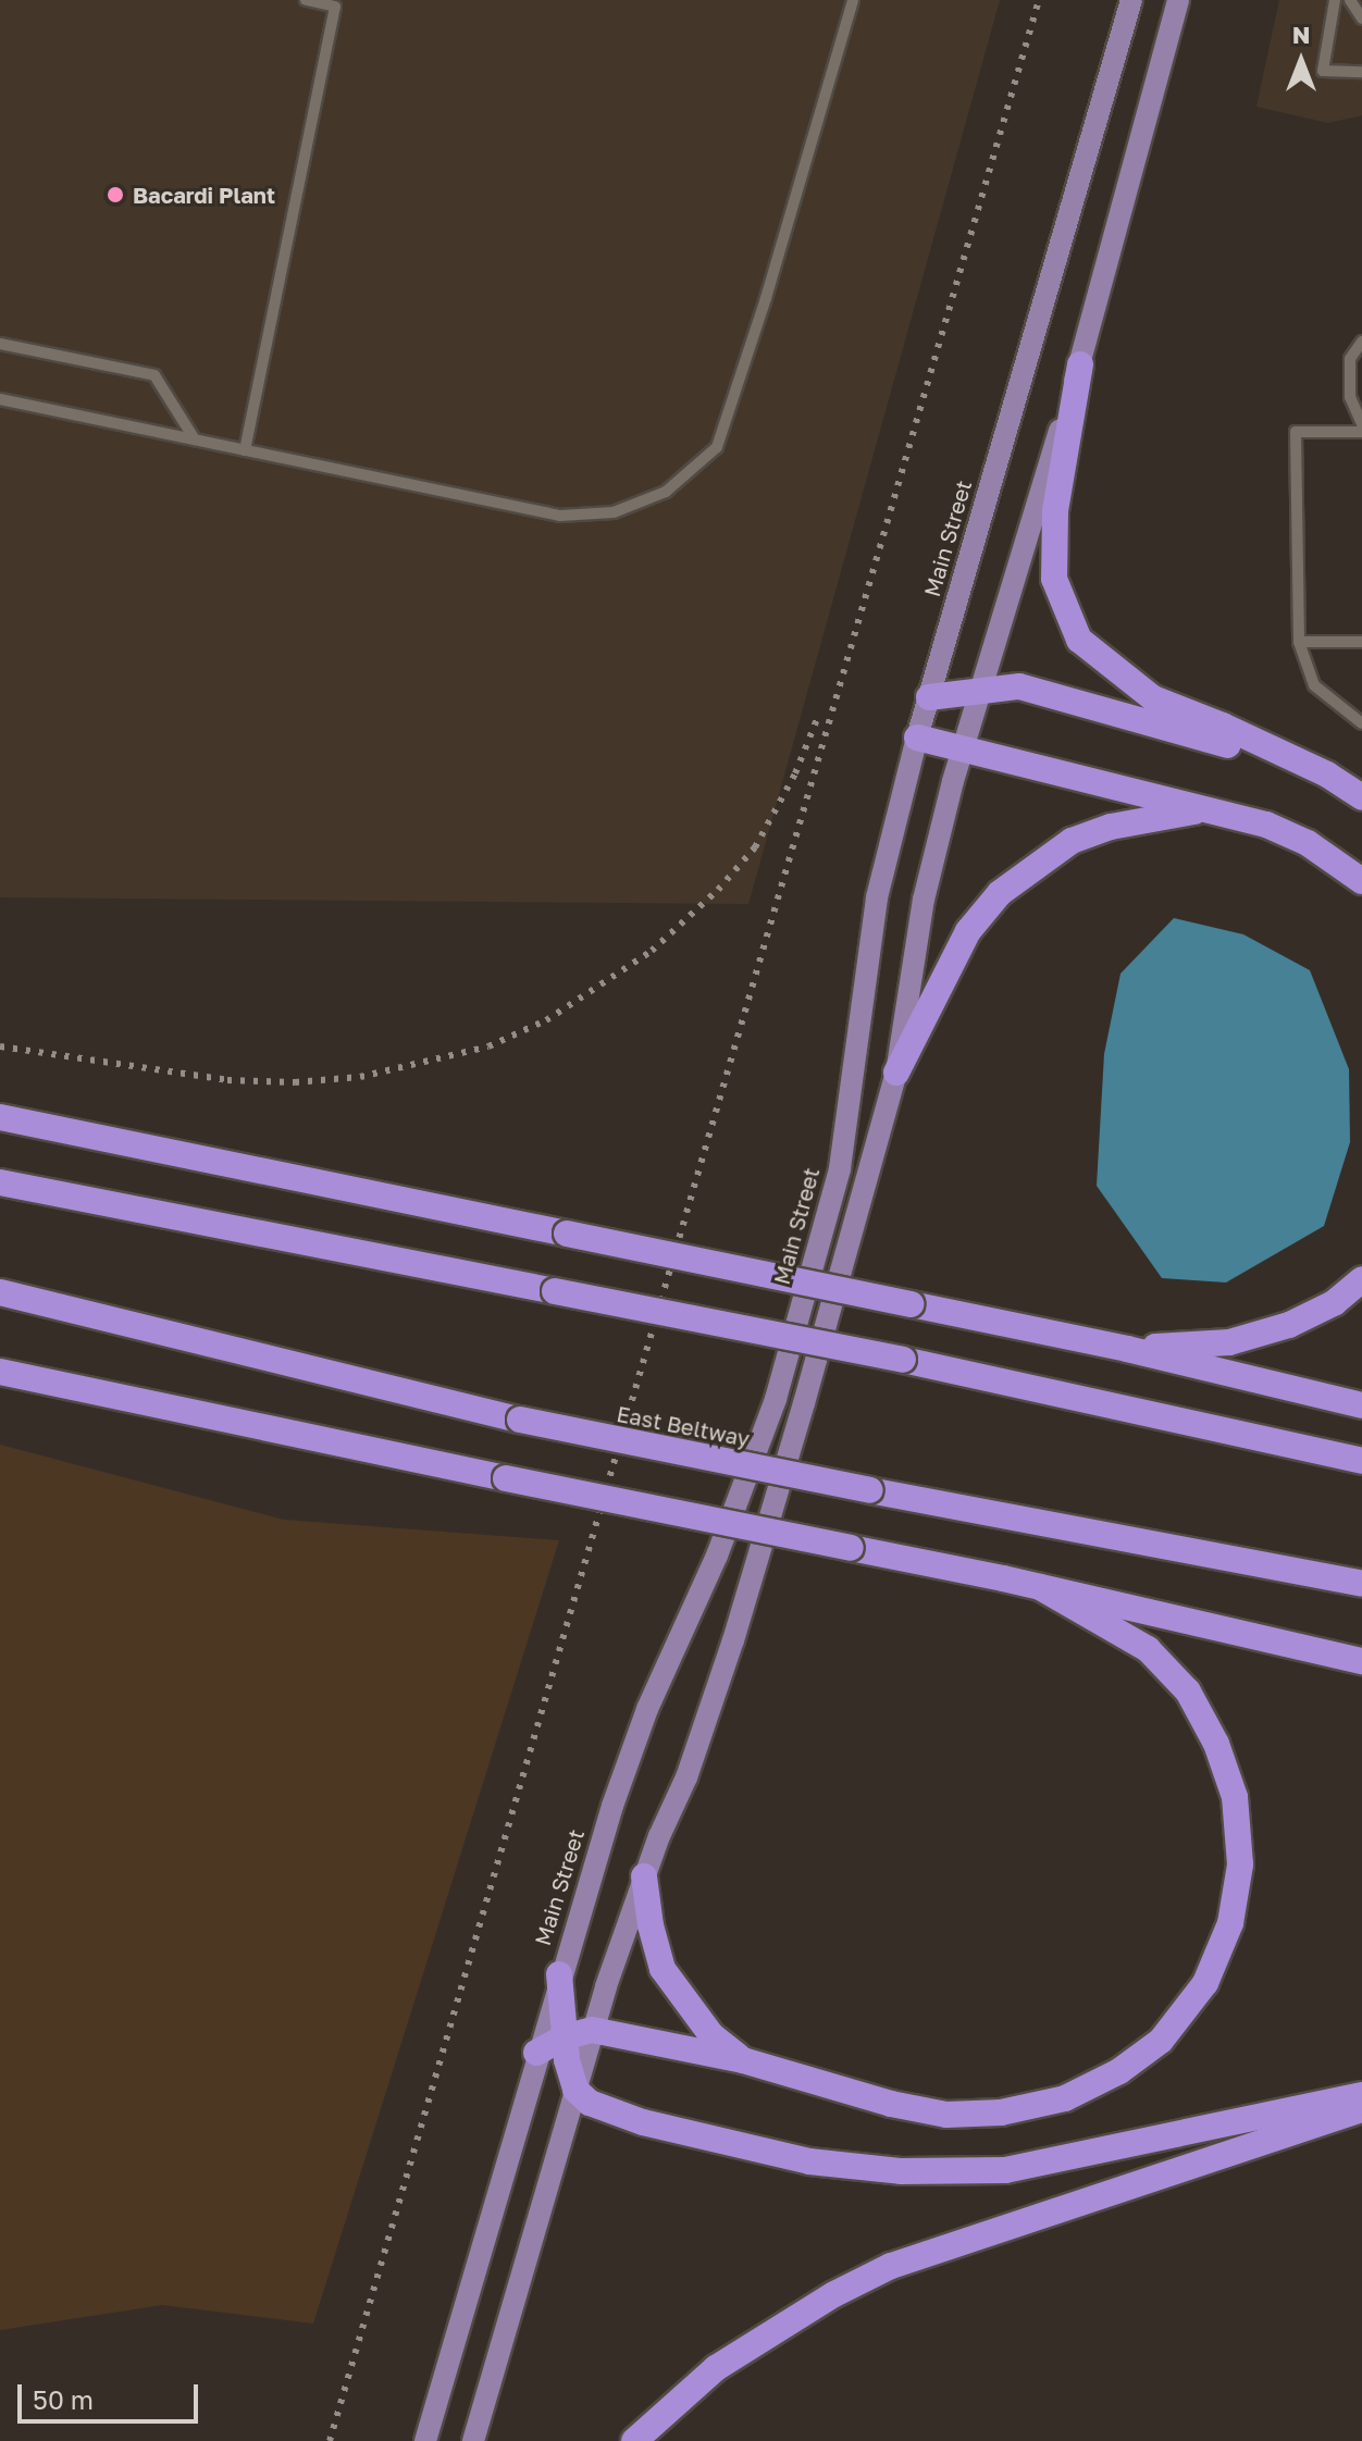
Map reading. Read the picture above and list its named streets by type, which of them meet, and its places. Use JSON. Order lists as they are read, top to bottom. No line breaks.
{"streets":{"highway":["East Beltway"],"main road":["Main Street"]},"places":["Bacardi Plant"],"scale_bar":"50 m","north":"top"}
